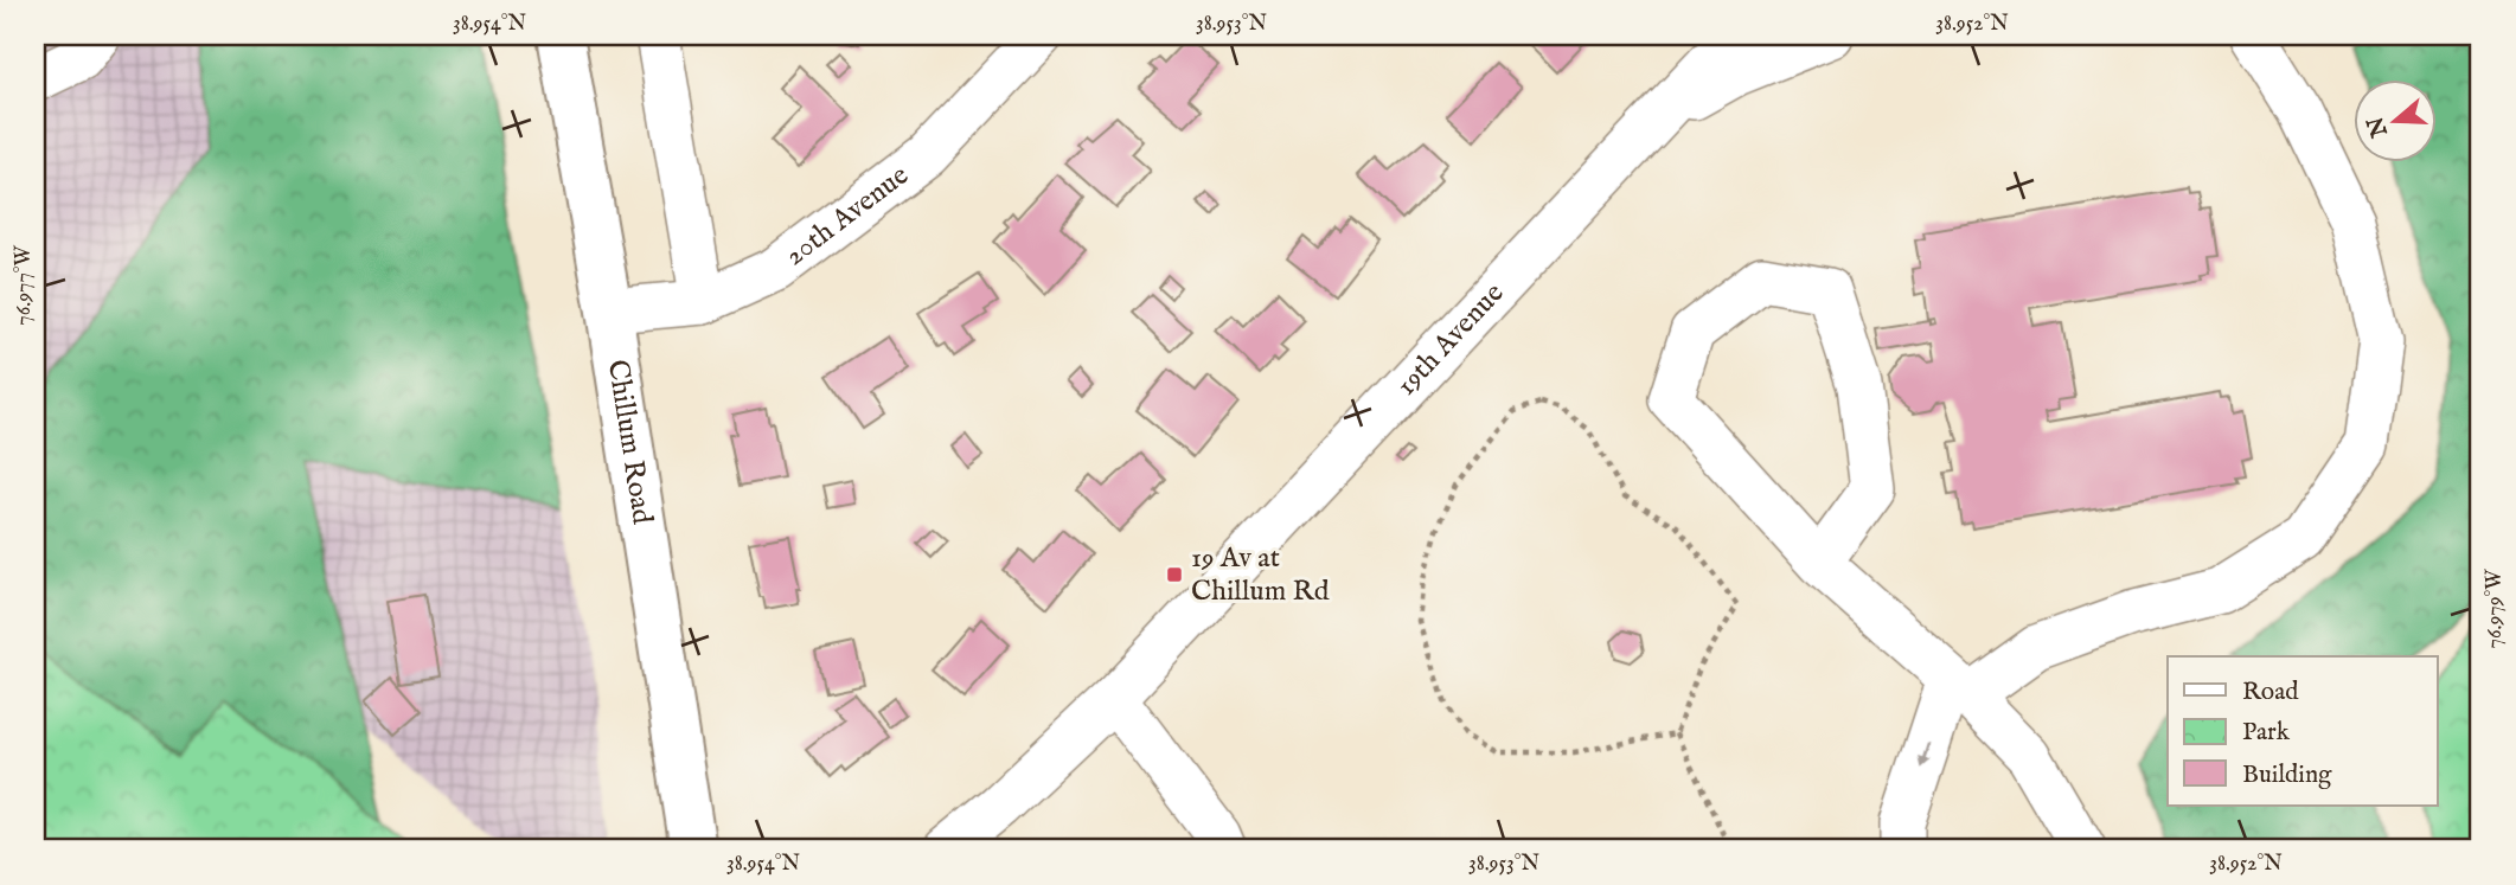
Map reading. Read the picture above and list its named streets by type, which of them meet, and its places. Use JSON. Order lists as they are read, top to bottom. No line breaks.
{"streets":{"main road":["Chillum Road"],"street":["20th Avenue","19th Avenue"]},"crossings":[["20th Avenue","Chillum Road"]],"places":{"transit":["19 Av at Chillum Rd"]},"legend":["Road","Park","Building"],"north":"left","coordinates":["38.954°N","38.953°N","38.952°N","76.977°W","76.979°W"]}
